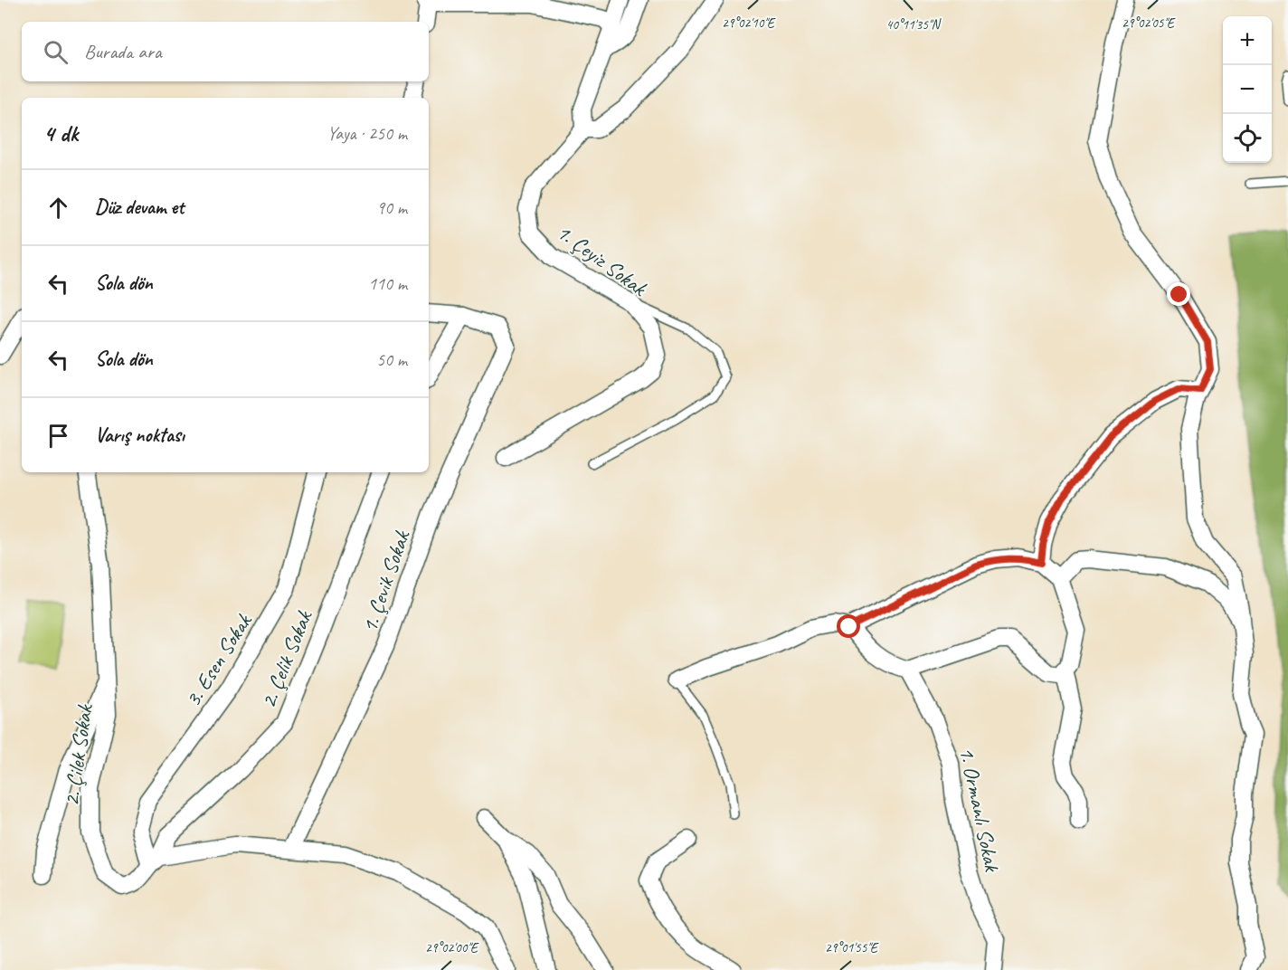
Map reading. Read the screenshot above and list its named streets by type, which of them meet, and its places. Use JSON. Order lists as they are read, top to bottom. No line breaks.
{"streets":{"street":["1. Çeyiz Sokak","1. Çevik Sokak","2. Çelik Sokak","3. Esen Sokak","2. Çilek Sokak","1. Ormanlı Sokak"]},"crossings":[["2. Çelik Sokak","3. Esen Sokak"],["2. Çelik Sokak","2. Çilek Sokak"],["3. Esen Sokak","2. Çilek Sokak"]],"page":{"map_buttons":["+","−"],"search":"Burada ara","heading":["4 dk","Yaya · 250 m"],"list":[["Düz devam et","90 m"],["Sola dön","110 m"],["Sola dön","50 m"],"Varış noktası"]},"coordinates":["29°02'10\"E","29°02'05\"E","40°11'35\"N","29°02'00\"E","29°01'55\"E"]}
